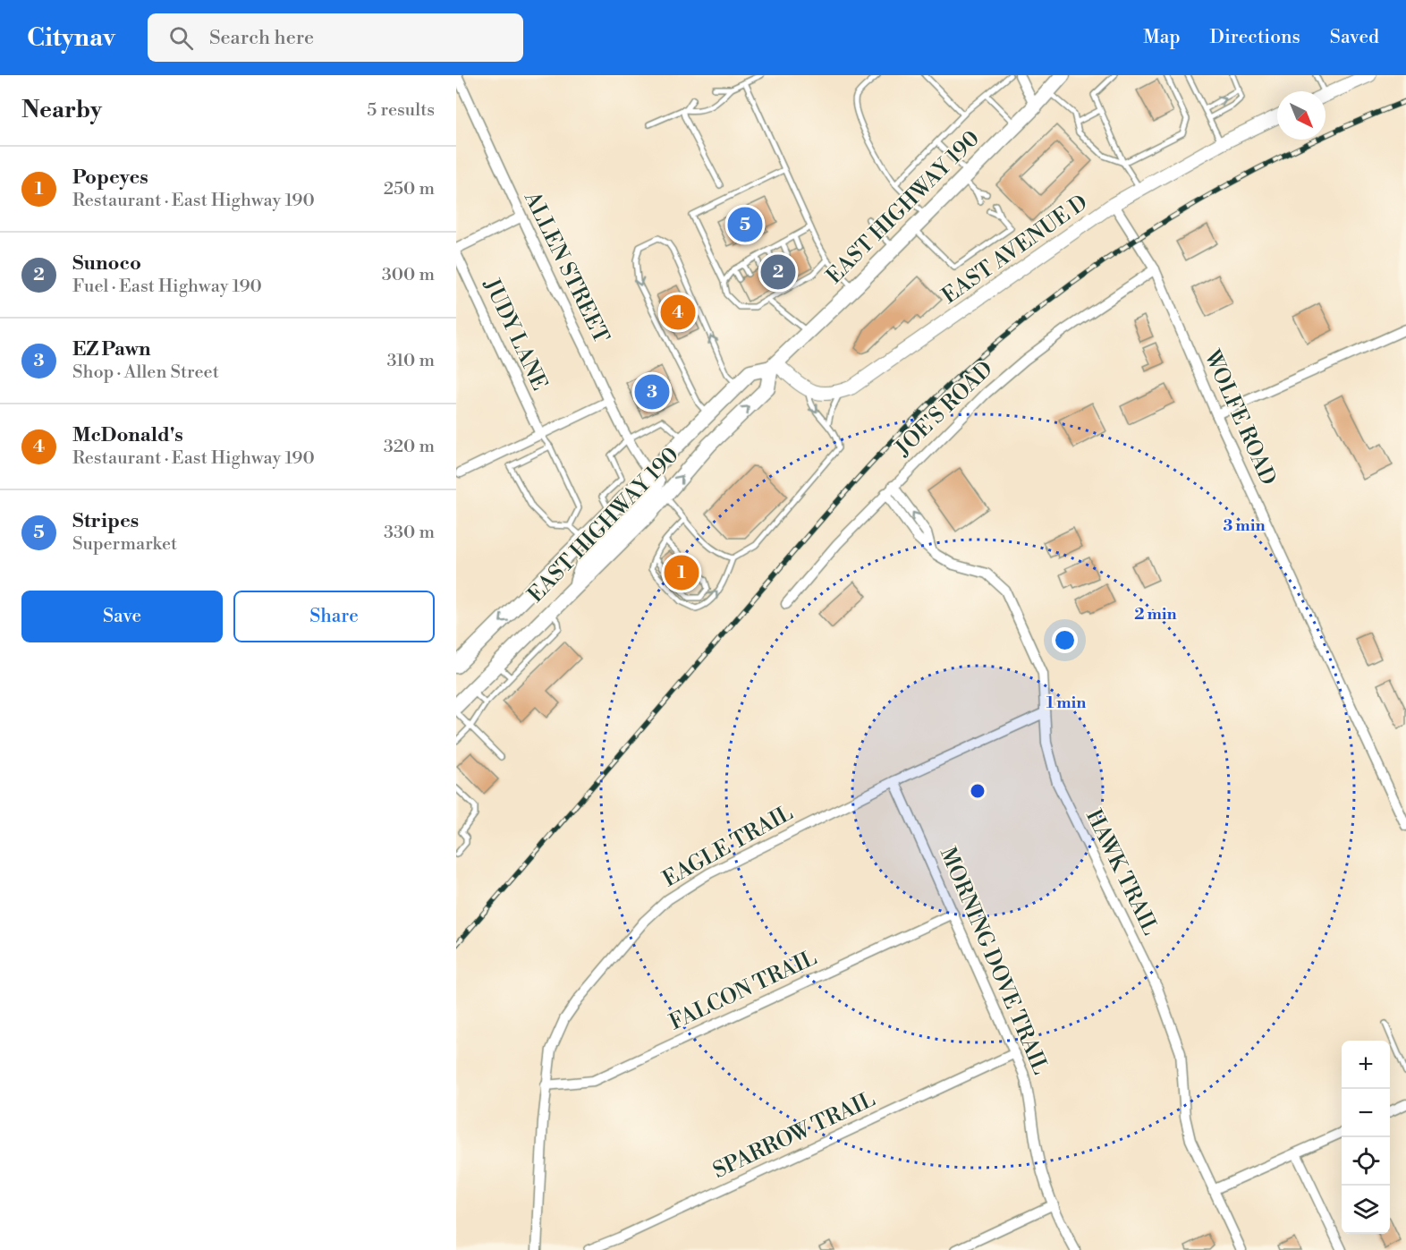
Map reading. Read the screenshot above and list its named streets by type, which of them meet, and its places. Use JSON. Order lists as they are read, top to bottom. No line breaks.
{"streets":{"main road":["EAST HIGHWAY 190","EAST AVENUE D"],"street":["ALLEN STREET","JUDY LANE","JOE'S ROAD","WOLFE ROAD","EAGLE TRAIL","HAWK TRAIL","MORNING DOVE TRAIL","FALCON TRAIL","SPARROW TRAIL"]},"crossings":[["EAST HIGHWAY 190","ALLEN STREET"],["EAST AVENUE D","WOLFE ROAD"],["JOE'S ROAD","WOLFE ROAD"],["JOE'S ROAD","HAWK TRAIL"],["EAGLE TRAIL","HAWK TRAIL"],["EAGLE TRAIL","MORNING DOVE TRAIL"],["EAGLE TRAIL","FALCON TRAIL"],["MORNING DOVE TRAIL","FALCON TRAIL"],["MORNING DOVE TRAIL","SPARROW TRAIL"]],"north":"bottom right","page":{"header":"Citynav","search":"Search here","nav":["Map","Directions","Saved"],"heading":["Nearby","5 results"],"list":[{"mark":"1","name":"Popeyes","note":"Restaurant · East Highway 190","value":"250 m"},{"mark":"2","name":"Sunoco","note":"Fuel · East Highway 190","value":"300 m"},{"mark":"3","name":"EZ Pawn","note":"Shop · Allen Street","value":"310 m"},{"mark":"4","name":"McDonald's","note":"Restaurant · East Highway 190","value":"320 m"},{"mark":"5","name":"Stripes","note":"Supermarket","value":"330 m"}],"pins":["5","2","4","3","1"],"buttons":["Save","Share"],"map_buttons":["+","−"]},"rings":["3 min","2 min","1 min"]}
